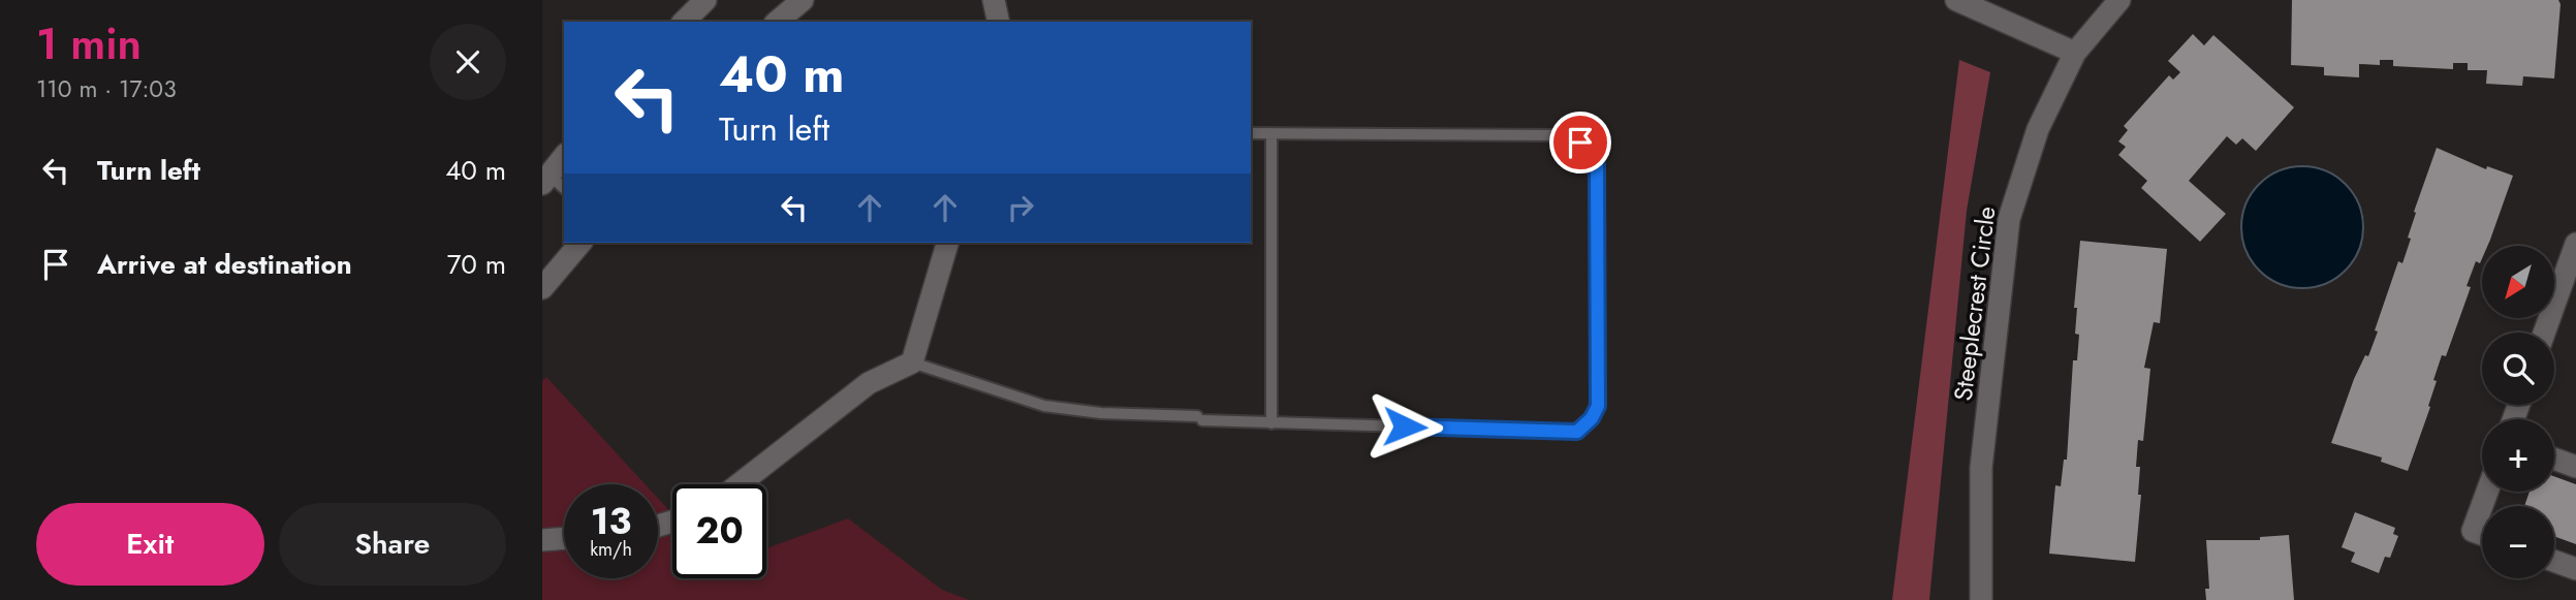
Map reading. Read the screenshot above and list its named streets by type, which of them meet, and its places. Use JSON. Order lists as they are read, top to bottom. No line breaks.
{"streets":{"street":["Steeplecrest Circle"]},"north":"bottom left","page":{"heading":["1 min","110 m · 17:03"],"turn":["40 m","Turn left"],"list":[{"name":"Turn left","value":"40 m"},{"name":"Arrive at destination","value":"70 m"}],"map_buttons":["+","−"],"speed":"13 km/h","limit":"20","buttons":["Exit","Share"]}}
